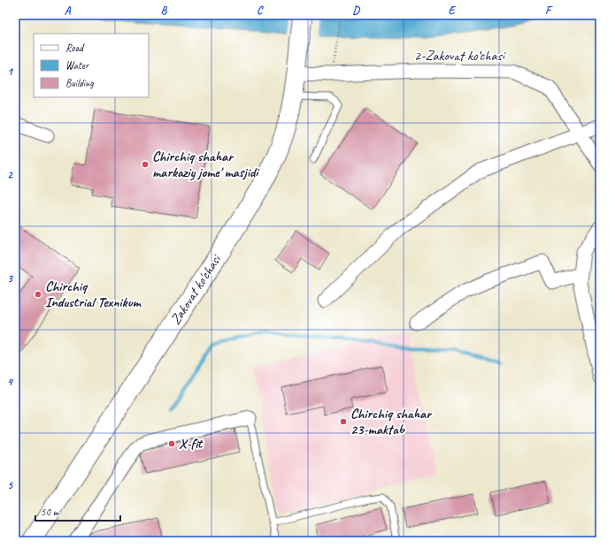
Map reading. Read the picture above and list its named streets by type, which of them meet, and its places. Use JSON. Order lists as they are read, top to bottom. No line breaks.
{"streets":{"main road":["Zakovat ko'chasi"],"street":["2-Zakovat ko‘chasi"]},"crossings":[["2-Zakovat ko‘chasi","Zakovat ko'chasi"]],"places":["Chirchiq shahar markaziy jome' masjidi","Chirchiq Industrial Texnikum","Chirchiq shahar 23-maktab","X-fit"],"legend":["Road","Water","Building"],"scale_bar":"50 m","grid":{"columns":["A","B","C","D","E","F"],"rows":["1","2","3","4","5"]}}
